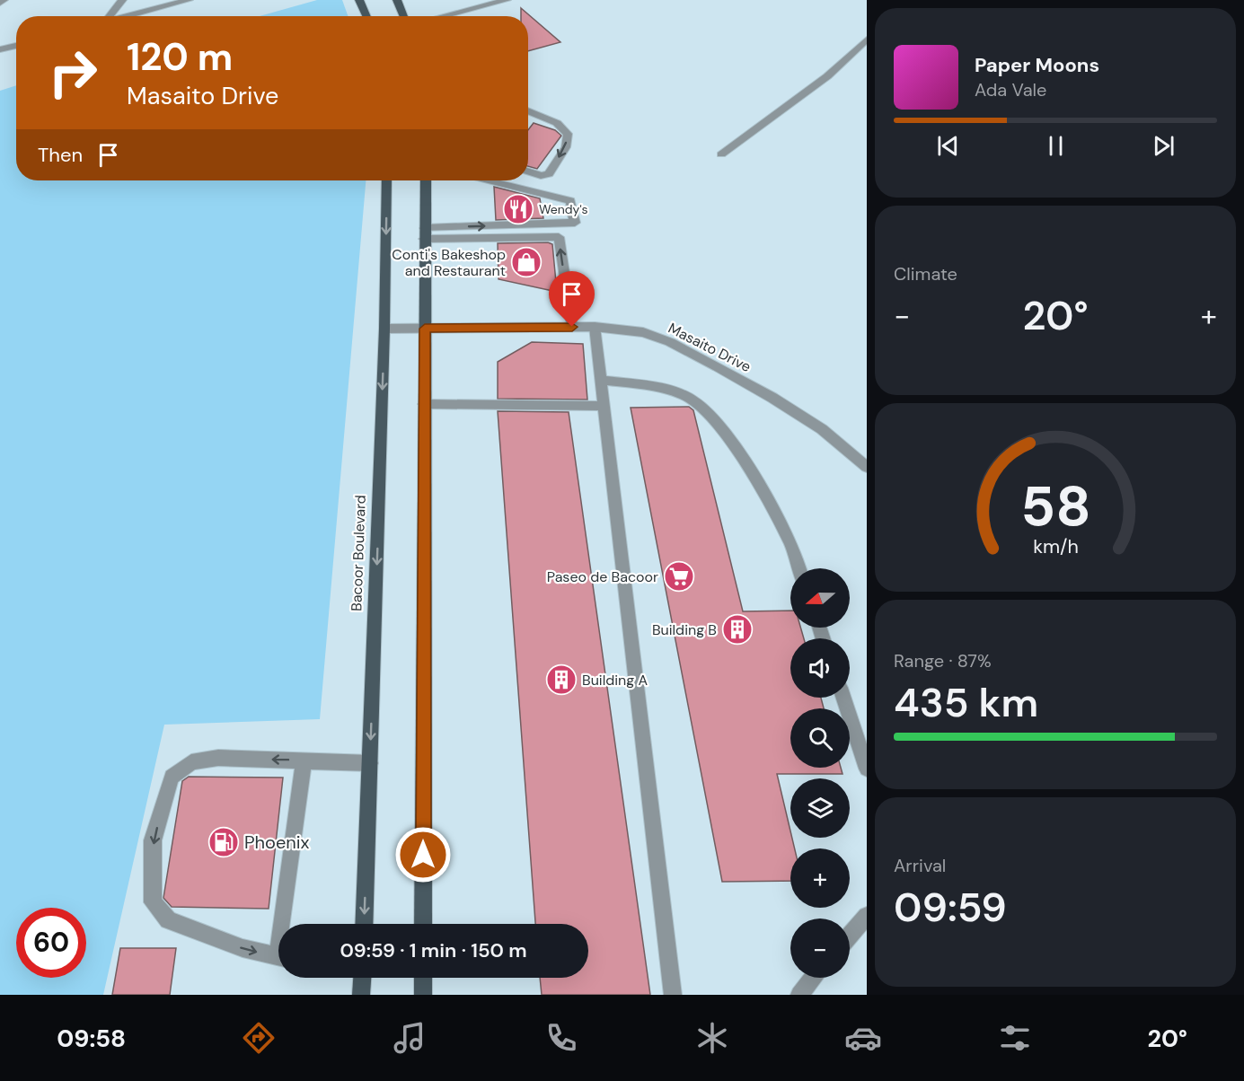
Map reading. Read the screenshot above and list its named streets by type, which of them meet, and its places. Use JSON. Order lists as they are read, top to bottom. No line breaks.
{"streets":{"main road":["Bacoor Boulevard"],"street":["Masaito Drive"]},"crossings":[["Masaito Drive","Bacoor Boulevard"]],"places":{"restaurant":["Wendy's"],"shop":["Conti's Bakeshop and Restaurant"],"supermarket":["Paseo de Bacoor"],"building":["Building B","Building A"],"fuel station":["Phoenix"]},"north":"left","page":{"turn":["120 m","Masaito Drive"],"song":["Paper Moons","Ada Vale"],"then":"Then","tile":["Climate",["Range · 87%","435 km"],["Arrival","09:59"]],"heat":["−","20°","+"],"map_buttons":["+","−"],"limit":"60","trip":"09:59 · 1 min · 150 m","tabs":["09:58","20°"],"gauge":["58","km/h"]}}
